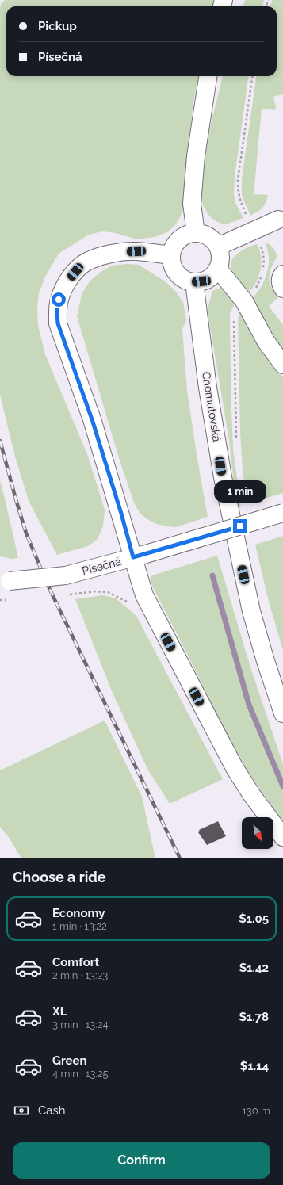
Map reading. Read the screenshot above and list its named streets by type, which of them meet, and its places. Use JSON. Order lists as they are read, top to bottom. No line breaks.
{"streets":{"main road":["Chomutovská","Písečná"]},"north":"bottom right","page":{"banner":["Pickup","Písečná"],"bubble":"1 min","heading":"Choose a ride","list":[{"name":"Economy","note":"1 min · 13:22","value":"$1.05"},{"name":"Comfort","note":"2 min · 13:23","value":"$1.42"},{"name":"XL","note":"3 min · 13:24","value":"$1.78"},{"name":"Green","note":"4 min · 13:25","value":"$1.14"}],"pay":["Cash","130 m"],"buttons":"Confirm"}}
